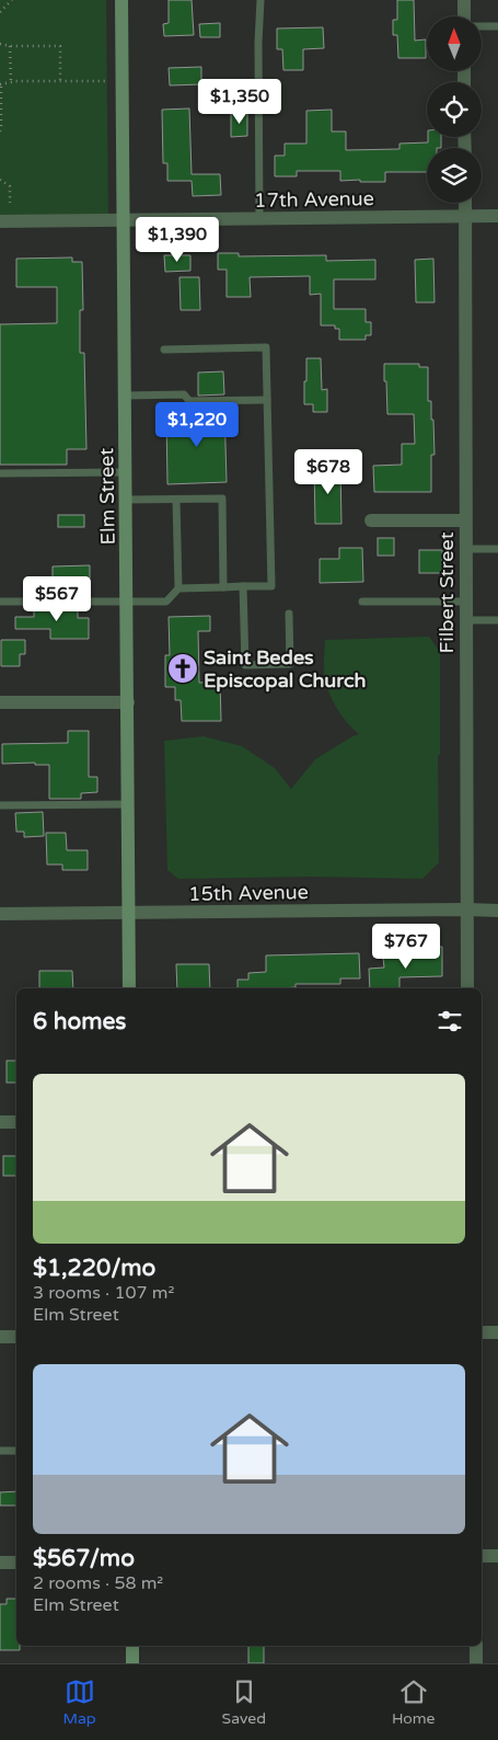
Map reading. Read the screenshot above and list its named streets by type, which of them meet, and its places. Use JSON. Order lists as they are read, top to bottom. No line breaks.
{"streets":{"street":["17th Avenue","Elm Street","Filbert Street","15th Avenue"]},"crossings":[["17th Avenue","Elm Street"],["17th Avenue","Filbert Street"],["Elm Street","15th Avenue"],["Filbert Street","15th Avenue"]],"places":{"church":["Saint Bedes Episcopal Church"]},"north":"top","page":{"price":["$1,350","$1,390","$1,220","$678","$567","$767"],"heading":"6 homes","list":[{"name":"$1,220/mo","note":"3 rooms · 107 m² · Elm Street"},{"name":"$567/mo","note":"2 rooms · 58 m² · Elm Street"}],"tabs":["Map","Saved","Home"]}}
